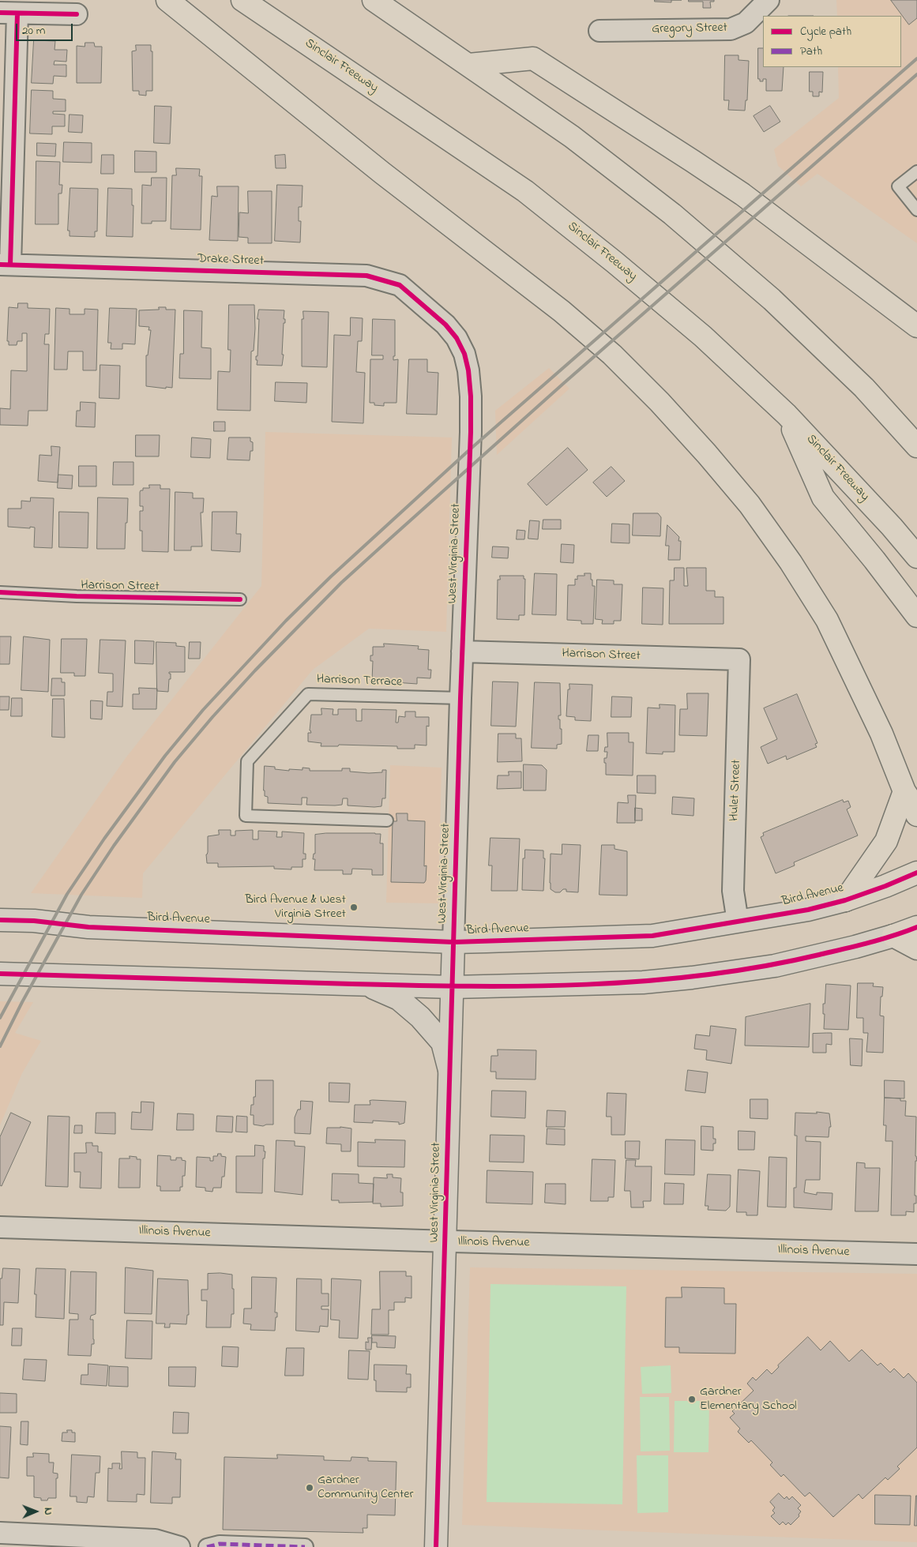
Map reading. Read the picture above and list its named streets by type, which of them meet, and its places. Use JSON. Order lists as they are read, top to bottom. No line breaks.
{"streets":{"main road":["Sinclair Freeway","West Virginia Street","Bird Avenue"],"street":["Gregory Street","Drake Street","Harrison Street","Hulet Street","Illinois Avenue"],"lane":["Harrison Terrace"]},"crossings":[["Drake Street","West Virginia Street"],["West Virginia Street","Harrison Street"],["West Virginia Street","Harrison Terrace"],["West Virginia Street","Bird Avenue"],["West Virginia Street","Illinois Avenue"],["Harrison Street","Hulet Street"],["Hulet Street","Bird Avenue"]],"places":["Bird Avenue & West Virginia Street","Gardner Elementary School","Gardner Community Center"],"legend":["Cycle path","Path"],"scale_bar":"20 m","north":"right"}
